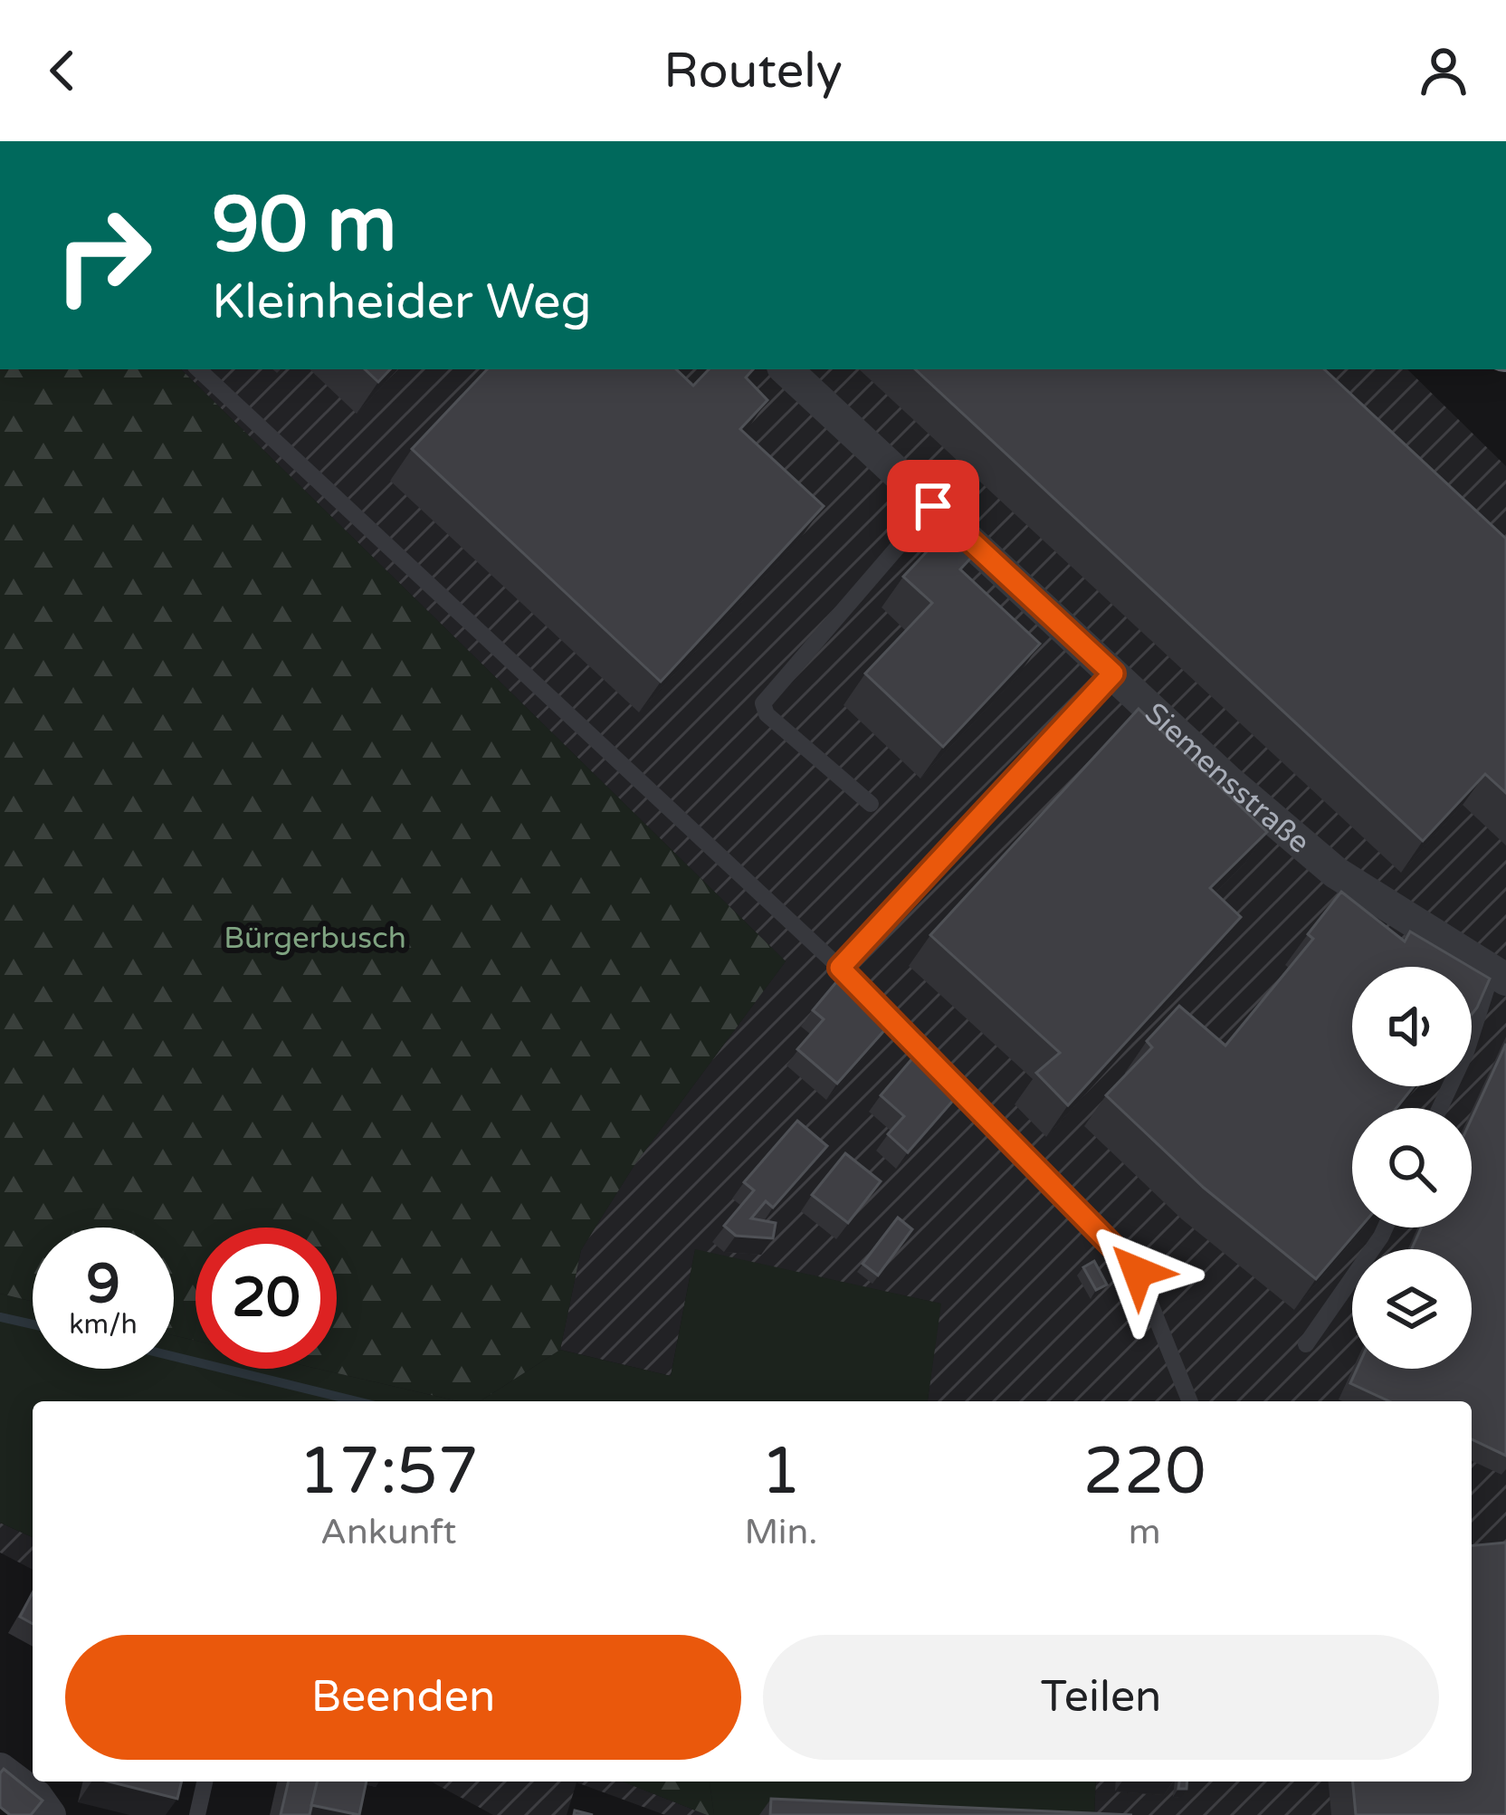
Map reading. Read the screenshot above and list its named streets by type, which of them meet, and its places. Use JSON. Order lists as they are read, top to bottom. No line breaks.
{"streets":{"street":["Siemensstraße"]},"parks":["Bürgerbusch"],"page":{"header":"Routely","turn":["90 m","Kleinheider Weg"],"speed":"9 km/h","limit":"20","eta":["17:57","Ankunft","1","Min.","220","m"],"buttons":["Beenden","Teilen"]}}
